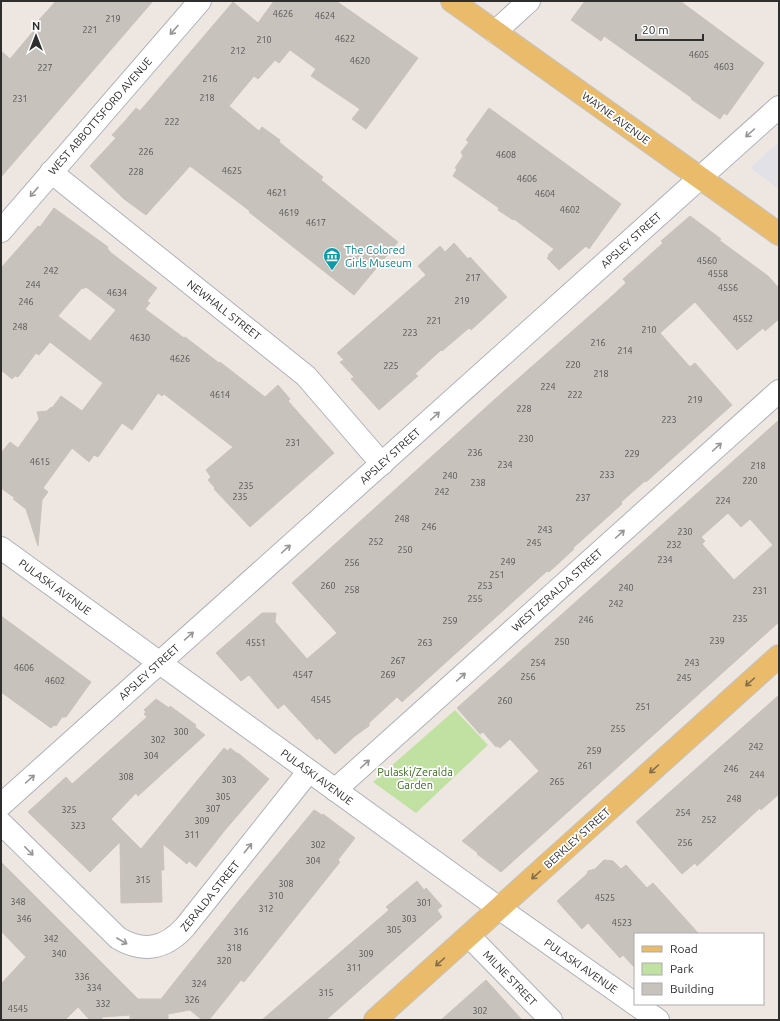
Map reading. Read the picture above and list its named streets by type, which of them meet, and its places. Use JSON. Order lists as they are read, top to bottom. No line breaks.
{"streets":{"main road":["WAYNE AVENUE","BERKLEY STREET"],"street":["WEST ABBOTTSFORD AVENUE","APSLEY STREET","NEWHALL STREET","PULASKI AVENUE","WEST ZERALDA STREET","ZERALDA STREET","MILNE STREET"]},"crossings":[["WEST ABBOTTSFORD AVENUE","NEWHALL STREET"],["WAYNE AVENUE","APSLEY STREET"],["APSLEY STREET","NEWHALL STREET"],["APSLEY STREET","PULASKI AVENUE"],["PULASKI AVENUE","WEST ZERALDA STREET"],["PULASKI AVENUE","BERKLEY STREET"],["PULASKI AVENUE","ZERALDA STREET"],["BERKLEY STREET","MILNE STREET"]],"one_way":["WEST ABBOTTSFORD AVENUE","WEST ZERALDA STREET","BERKLEY STREET"],"parks":["Pulaski/Zeralda Garden"],"places":{"museum":["The Colored Girls Museum"]},"house_numbers":["4626","4624","219","221","4622","210","212","4605","4620","4603","227","216","218","231","222","226","4608","4625","228","4606","4621","4604","4602","4619","4617","4560","242","4558","217","244","4556","4634","219","246","4552","221","248","210","223","4630","216","214","4626","220","225","218","224","4614","222","219","228","223","230","231","236","229","4615","234","218","233","240","220","238","235","242","235","237","224","248","246","243","230","252","245","232","250","234","249","256","251","260","253","240","258","231","255","242","235","246","259","239","250","4551","263","267","254","243","4606","4547","269","256","245","4602","4545","260","251","255","300","302","242","259","304","261","246","244","308","303","265","305","248","307","325","254","252","309","323","311","256","302","304","315","308","310","4525","348","301","312","346","303","4523","305","316","342","318","340","309","320","311","336","324","334","315","326","332","4545","302"],"legend":["Road","Park","Building"],"scale_bar":"20 m","north":"top"}
